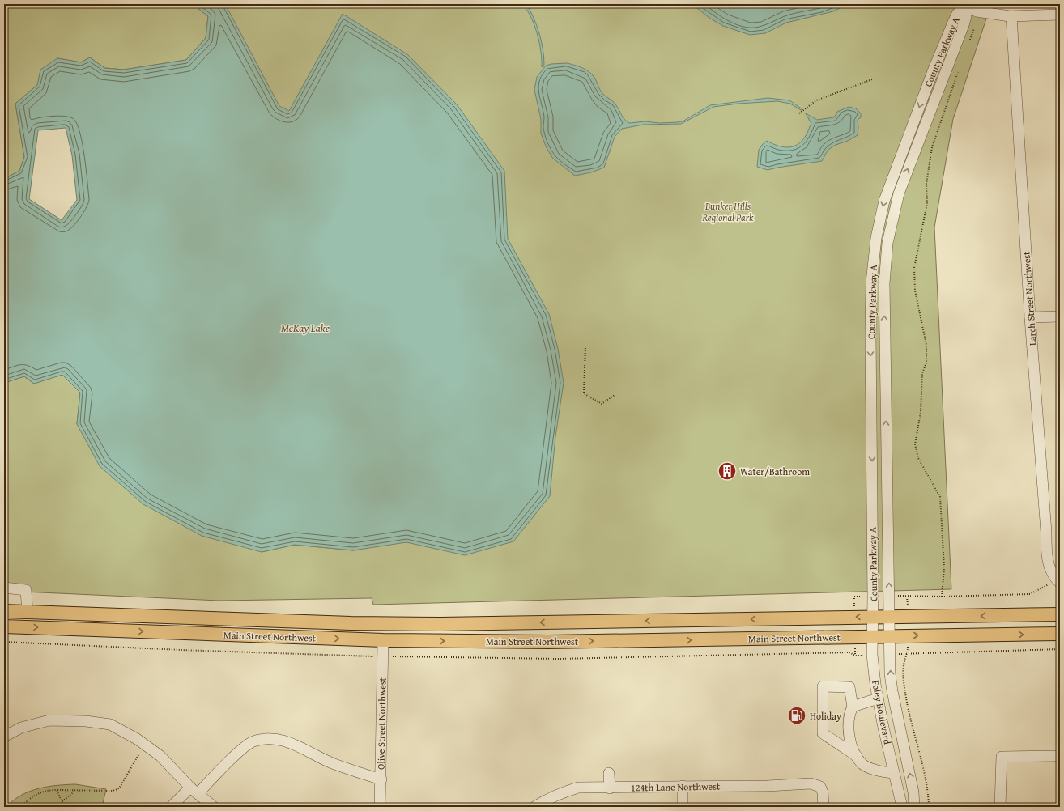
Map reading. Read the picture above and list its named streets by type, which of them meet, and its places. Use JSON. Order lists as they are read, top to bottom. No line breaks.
{"streets":{"main road":["Main Street Northwest"],"street":["County Parkway A","Larch Street Northwest","Foley Boulevard","Olive Street Northwest","124th Lane Northwest"]},"crossings":[["County Parkway A","Main Street Northwest"],["County Parkway A","Foley Boulevard"],["Main Street Northwest","Foley Boulevard"],["Main Street Northwest","Olive Street Northwest"]],"water":["McKay Lake"],"parks":["Bunker Hills Regional Park"],"places":{"building":["Water/Bathroom"],"fuel station":["Holiday"]}}
